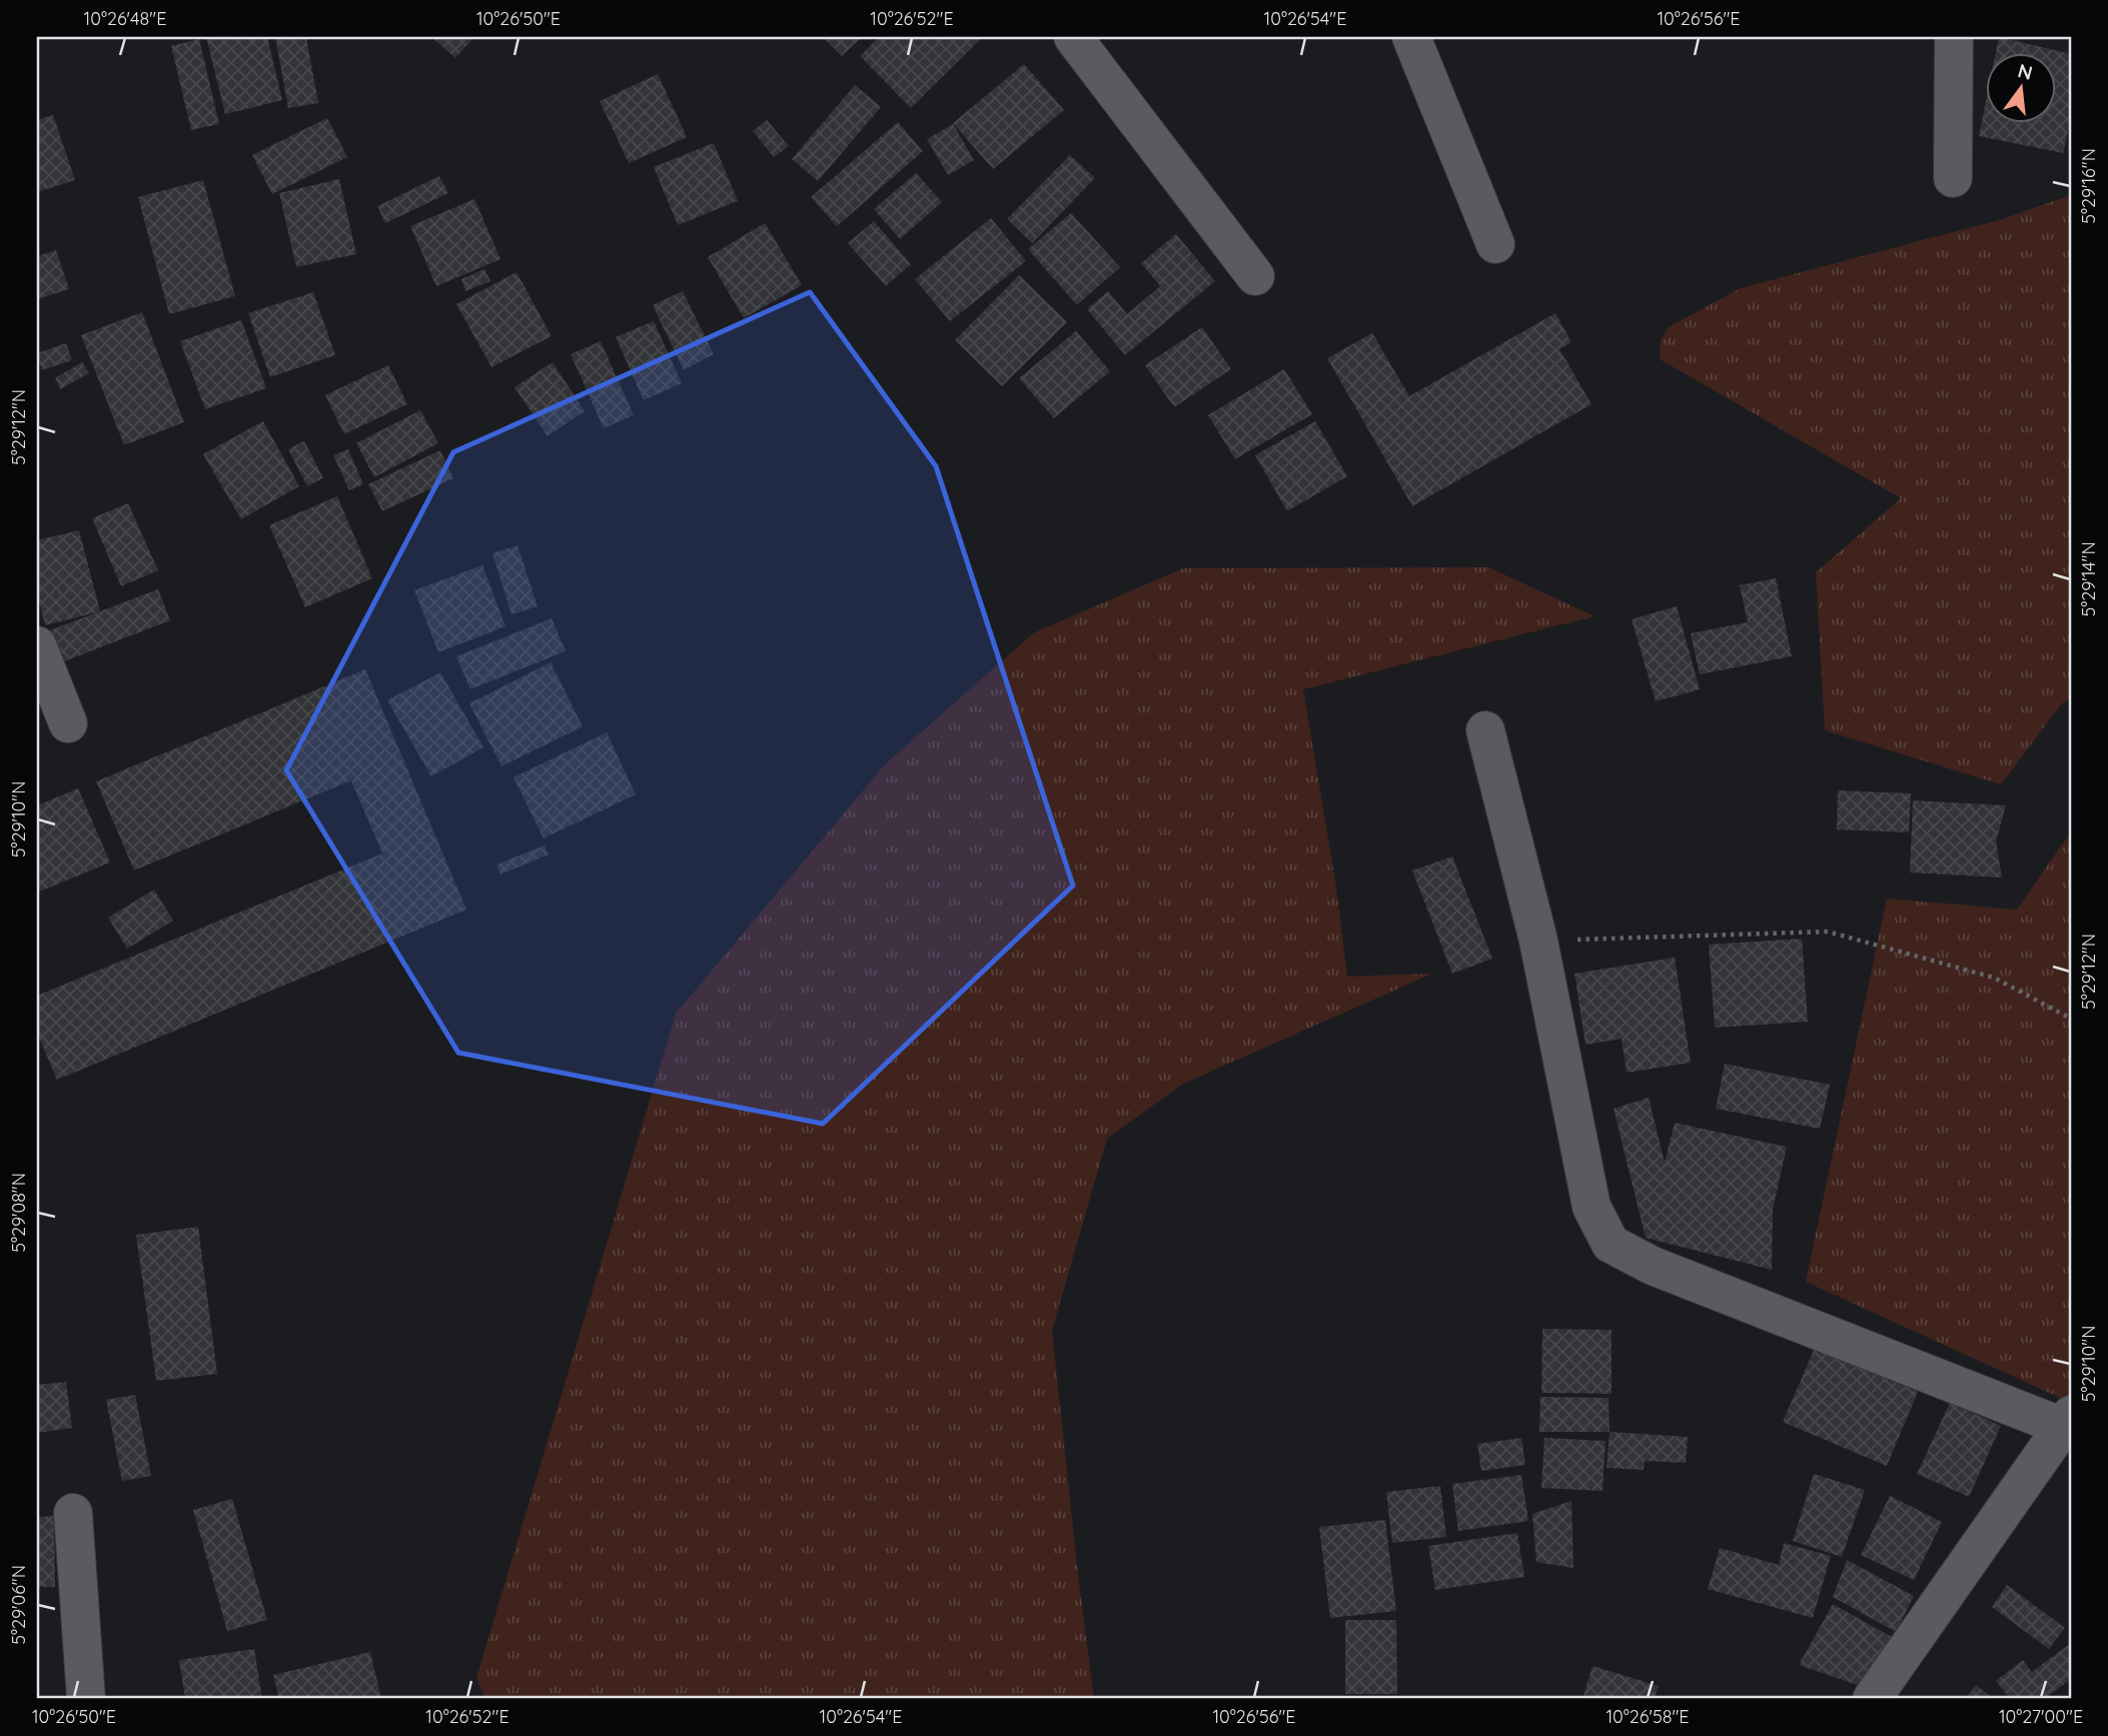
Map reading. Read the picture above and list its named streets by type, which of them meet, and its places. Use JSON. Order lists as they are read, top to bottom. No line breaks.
{"north":"top","coordinates":["10°26'48\"E","10°26'50\"E","10°26'52\"E","10°26'54\"E","10°26'56\"E","5°29'16\"N","5°29'12\"N","5°29'14\"N","5°29'10\"N","5°29'08\"N","5°29'06\"N","10°26'58\"E","10°27'00\"E"]}
